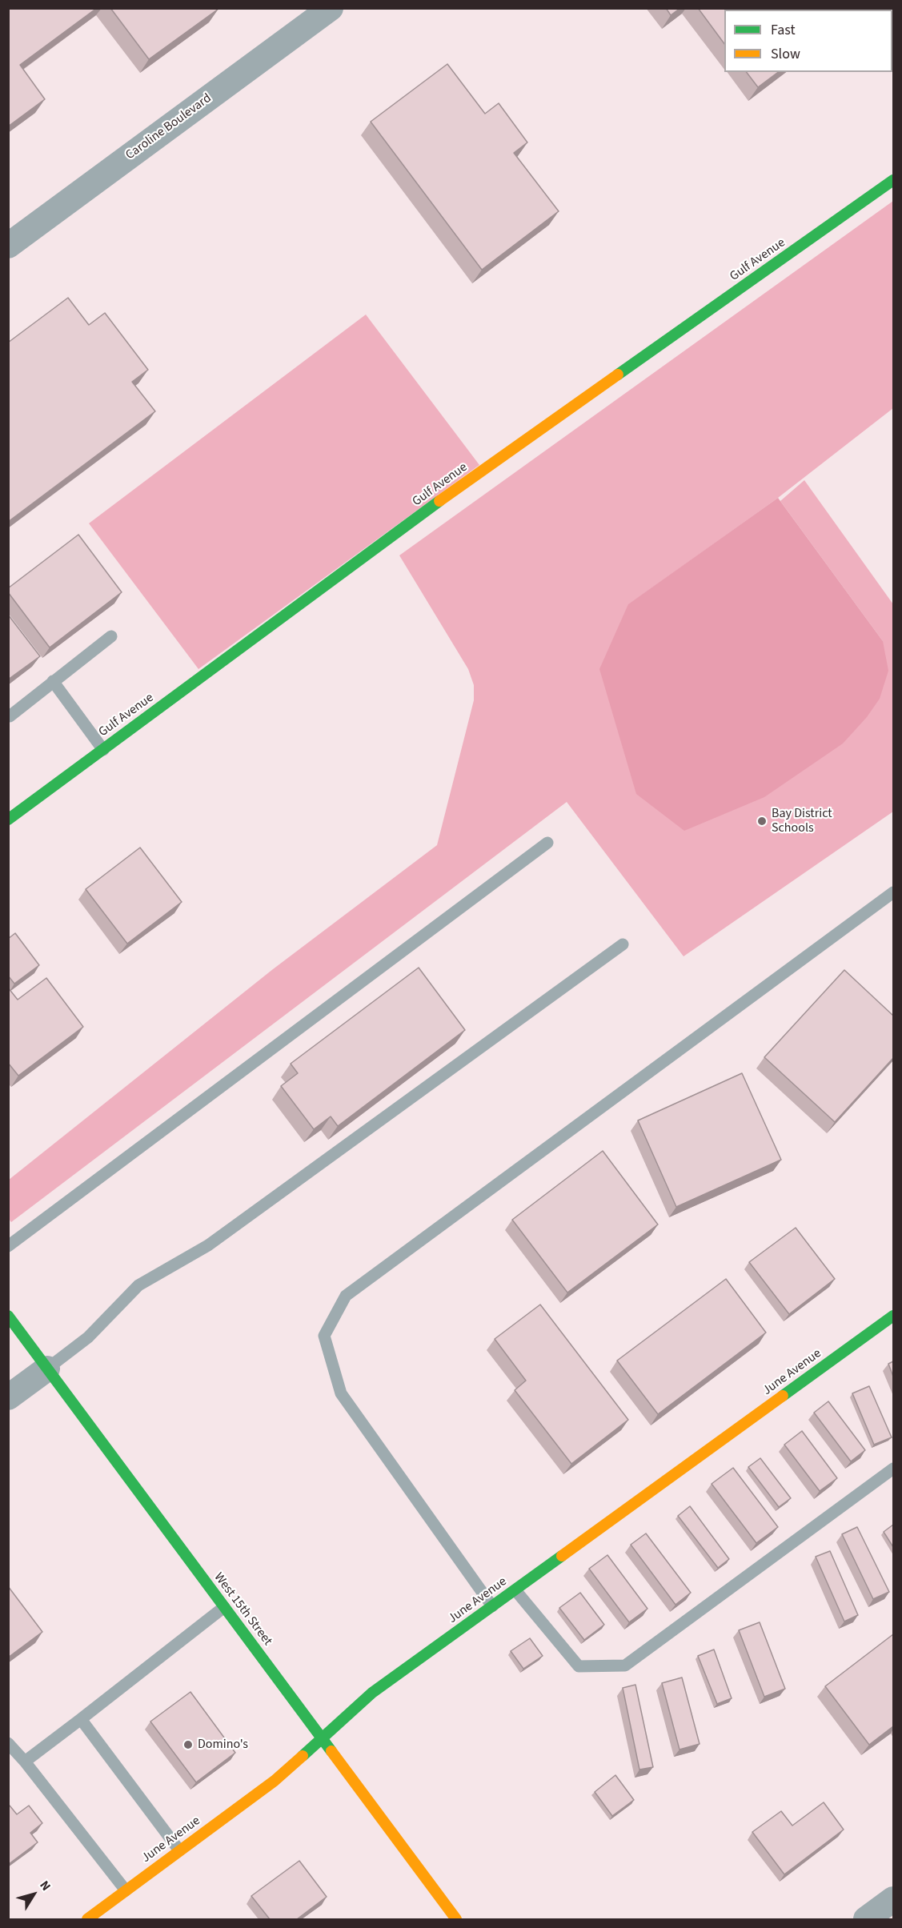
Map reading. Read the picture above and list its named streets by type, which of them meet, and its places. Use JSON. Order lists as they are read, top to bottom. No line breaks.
{"streets":{"main road":["Gulf Avenue","June Avenue","West 15th Street"],"street":["Caroline Boulevard"]},"crossings":[["June Avenue","West 15th Street"]],"places":["Bay District Schools","Domino's"],"legend":["Fast","Slow"],"north":"top right"}
